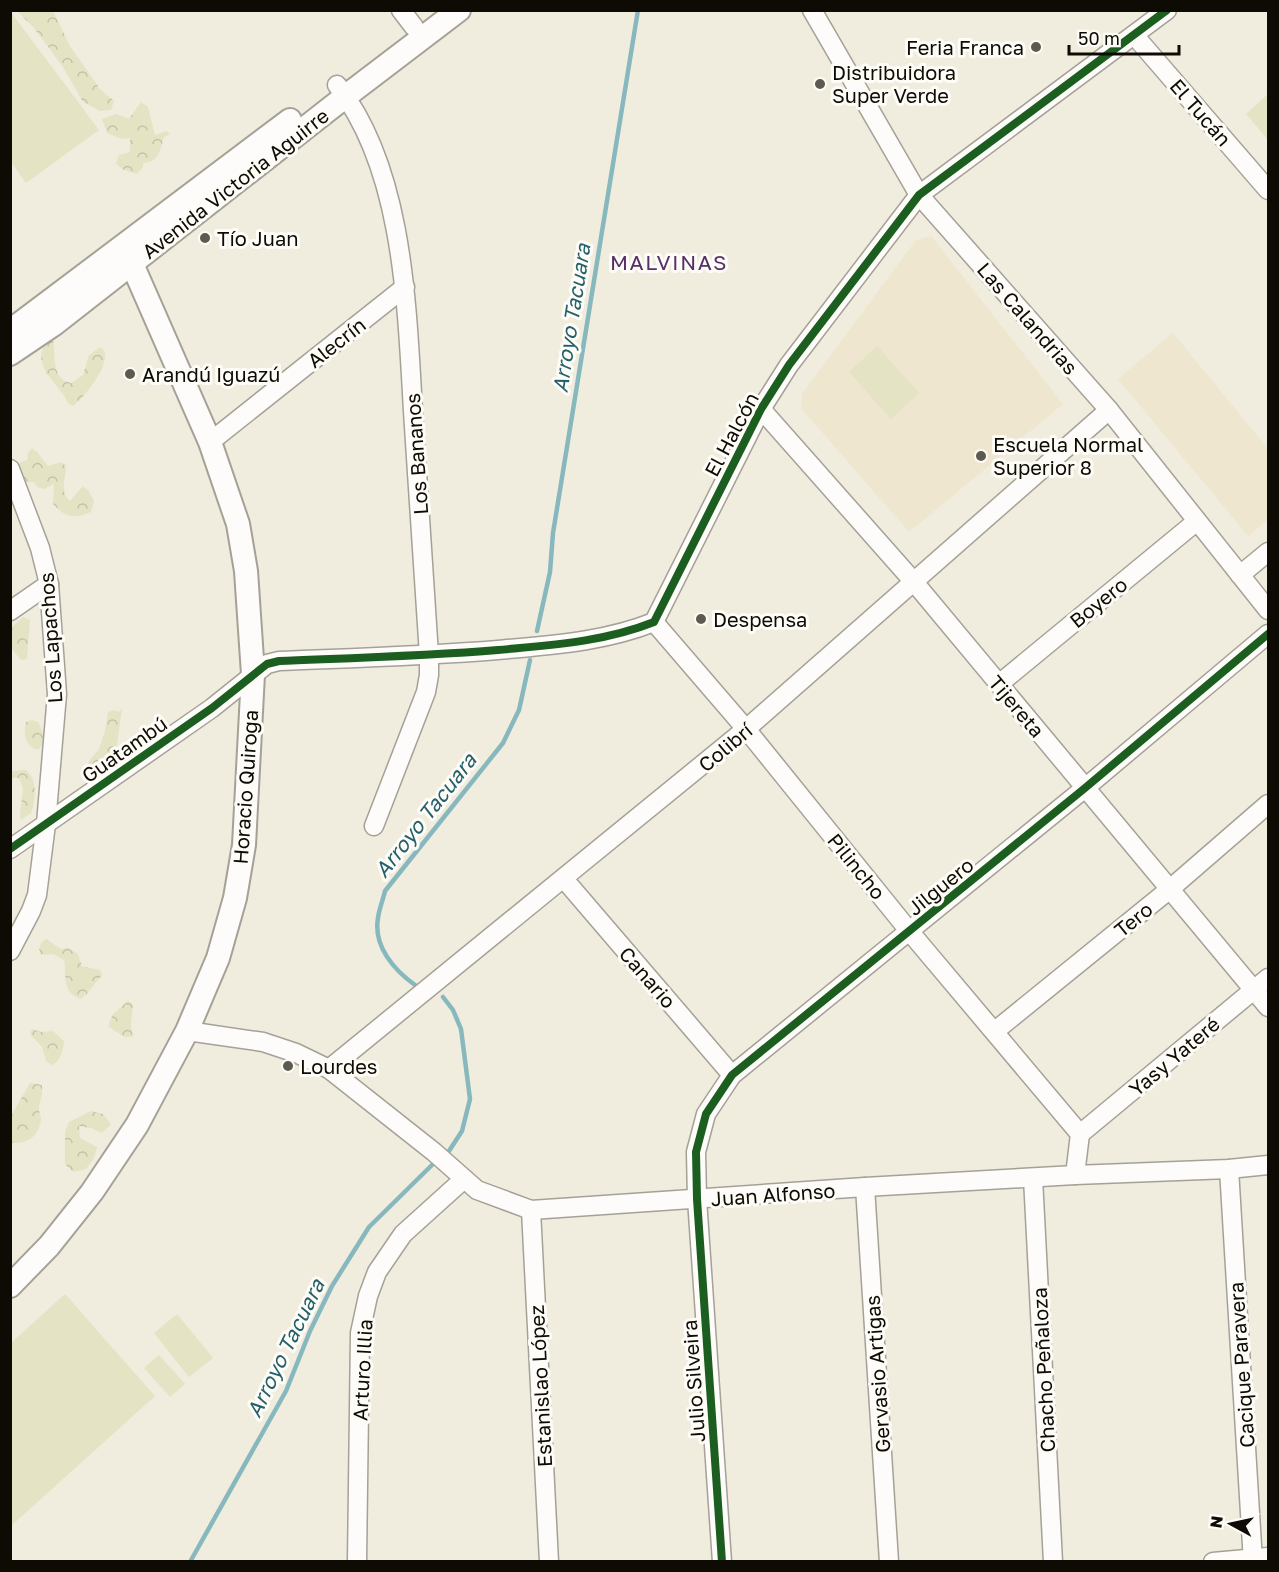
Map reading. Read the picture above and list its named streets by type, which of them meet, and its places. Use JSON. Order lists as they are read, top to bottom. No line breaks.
{"streets":{"main road":["Avenida Victoria Aguirre","Horacio Quiroga"],"street":["El Tucán","Las Calandrias","Alecrín","El Halcón","Los Bananos","Boyero","Los Lapachos","Tijereta","Colibrí","Guatambú","Pilincho","Jilguero","Tero","Canario","Yasy Yateré","Juan Alfonso","Cacique Paravera","Arturo Illia","Chacho Peñaloza","Gervasio Artigas","Julio Silveira","Estanislao López"]},"crossings":[["El Tucán","El Halcón"],["Avenida Victoria Aguirre","Los Bananos"],["Avenida Victoria Aguirre","Horacio Quiroga"],["Las Calandrias","El Halcón"],["Las Calandrias","Boyero"],["Las Calandrias","Colibrí"],["Alecrín","Los Bananos"],["Alecrín","Horacio Quiroga"],["El Halcón","Tijereta"],["El Halcón","Pilincho"],["Boyero","Tijereta"],["Los Lapachos","Guatambú"],["Tijereta","Colibrí"],["Tijereta","Jilguero"],["Tijereta","Tero"],["Tijereta","Yasy Yateré"],["Colibrí","Pilincho"],["Colibrí","Canario"],["Colibrí","Juan Alfonso"],["Guatambú","Horacio Quiroga"],["Horacio Quiroga","Juan Alfonso"],["Pilincho","Jilguero"],["Pilincho","Tero"],["Pilincho","Yasy Yateré"],["Jilguero","Canario"],["Jilguero","Juan Alfonso"],["Jilguero","Julio Silveira"],["Juan Alfonso","Cacique Paravera"],["Juan Alfonso","Arturo Illia"],["Juan Alfonso","Chacho Peñaloza"],["Juan Alfonso","Gervasio Artigas"],["Juan Alfonso","Julio Silveira"],["Juan Alfonso","Estanislao López"]],"districts":["MALVINAS"],"water":["Arroyo Tacuara"],"places":["Feria Franca","Distribuidora Super Verde","Tío Juan","Arandú Iguazú","Escuela Normal Superior 8","Despensa","Lourdes"],"scale_bar":"50 m","north":"left"}
